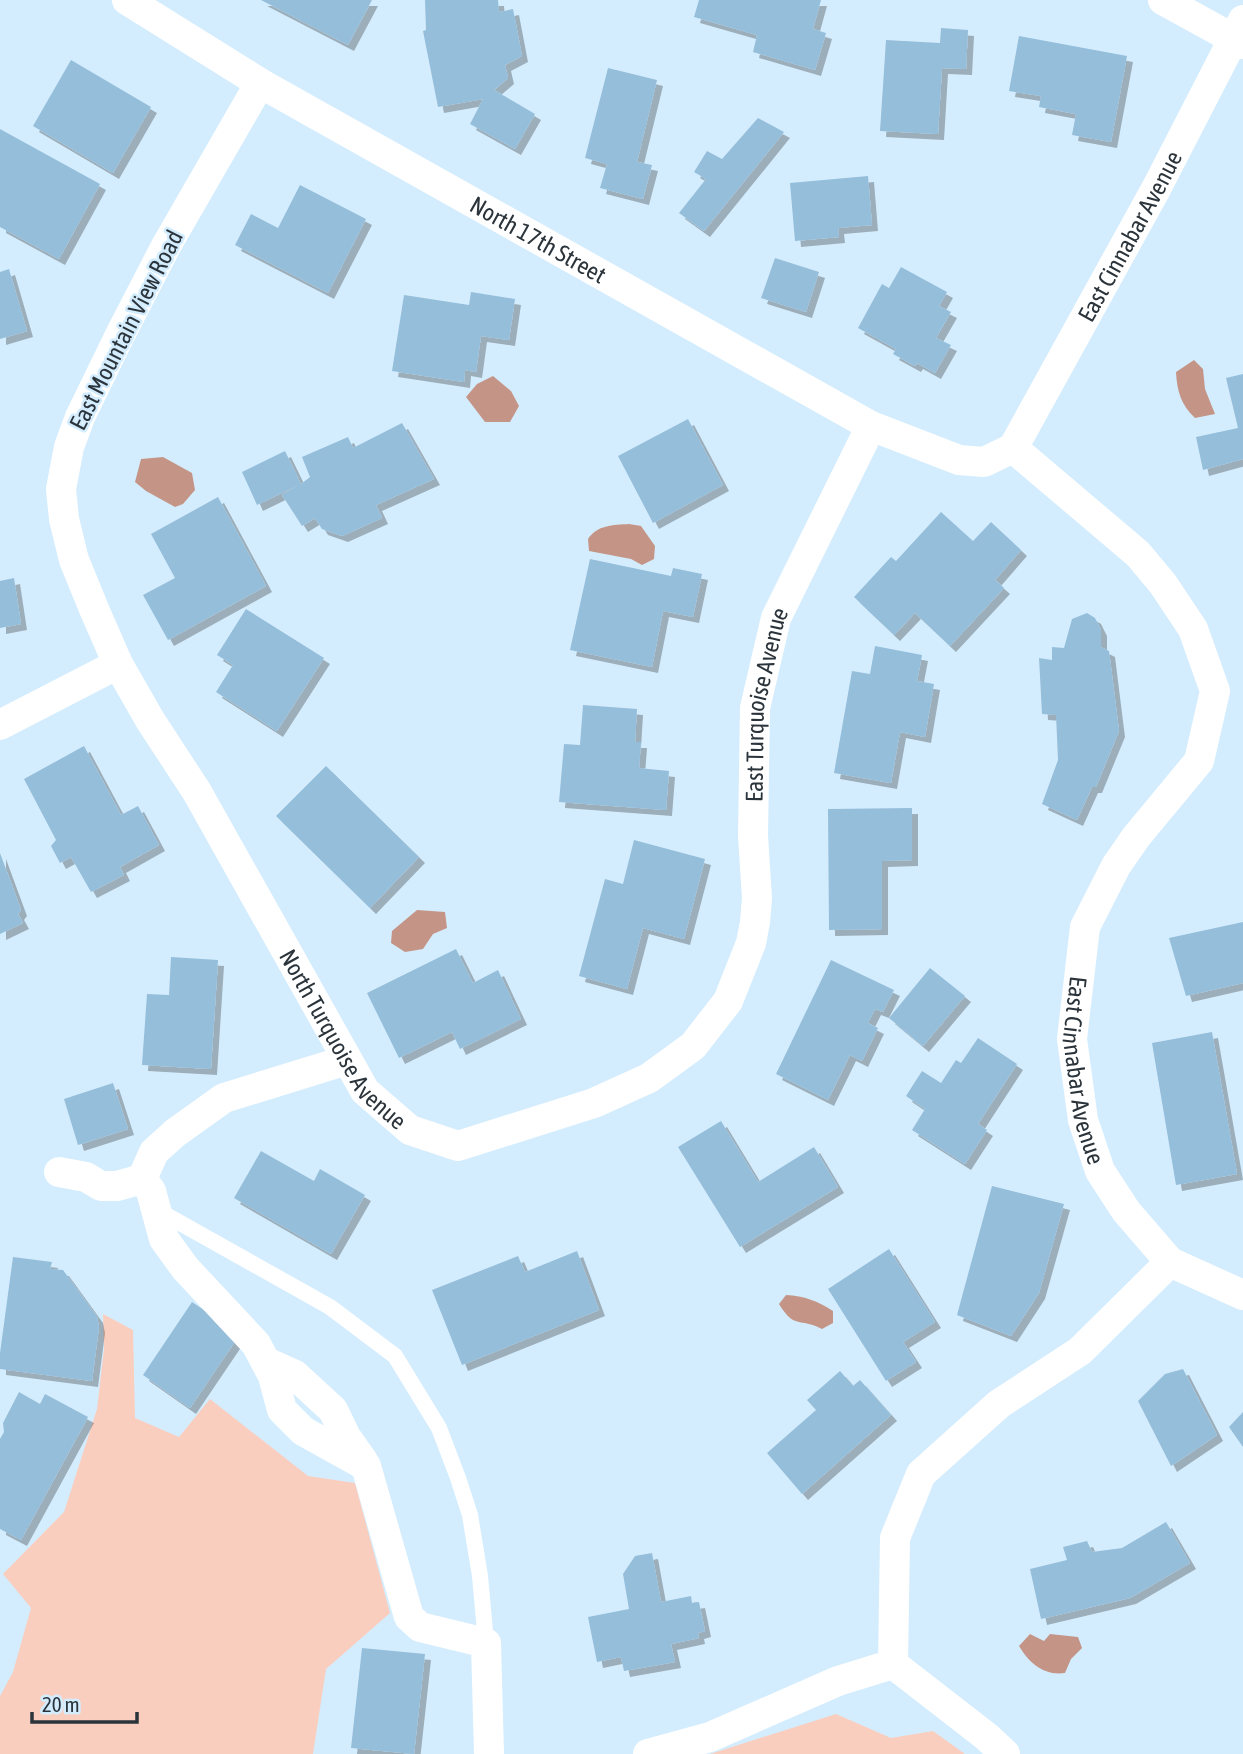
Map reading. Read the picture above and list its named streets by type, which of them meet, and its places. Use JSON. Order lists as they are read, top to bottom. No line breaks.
{"streets":{"street":["East Cinnabar Avenue","North 17th Street","East Mountain View Road","East Turquoise Avenue","North Turquoise Avenue"]},"crossings":[["East Cinnabar Avenue","North 17th Street"],["North 17th Street","East Mountain View Road"],["North 17th Street","East Turquoise Avenue"],["East Mountain View Road","North Turquoise Avenue"],["East Turquoise Avenue","North Turquoise Avenue"]],"scale_bar":"20 m"}
